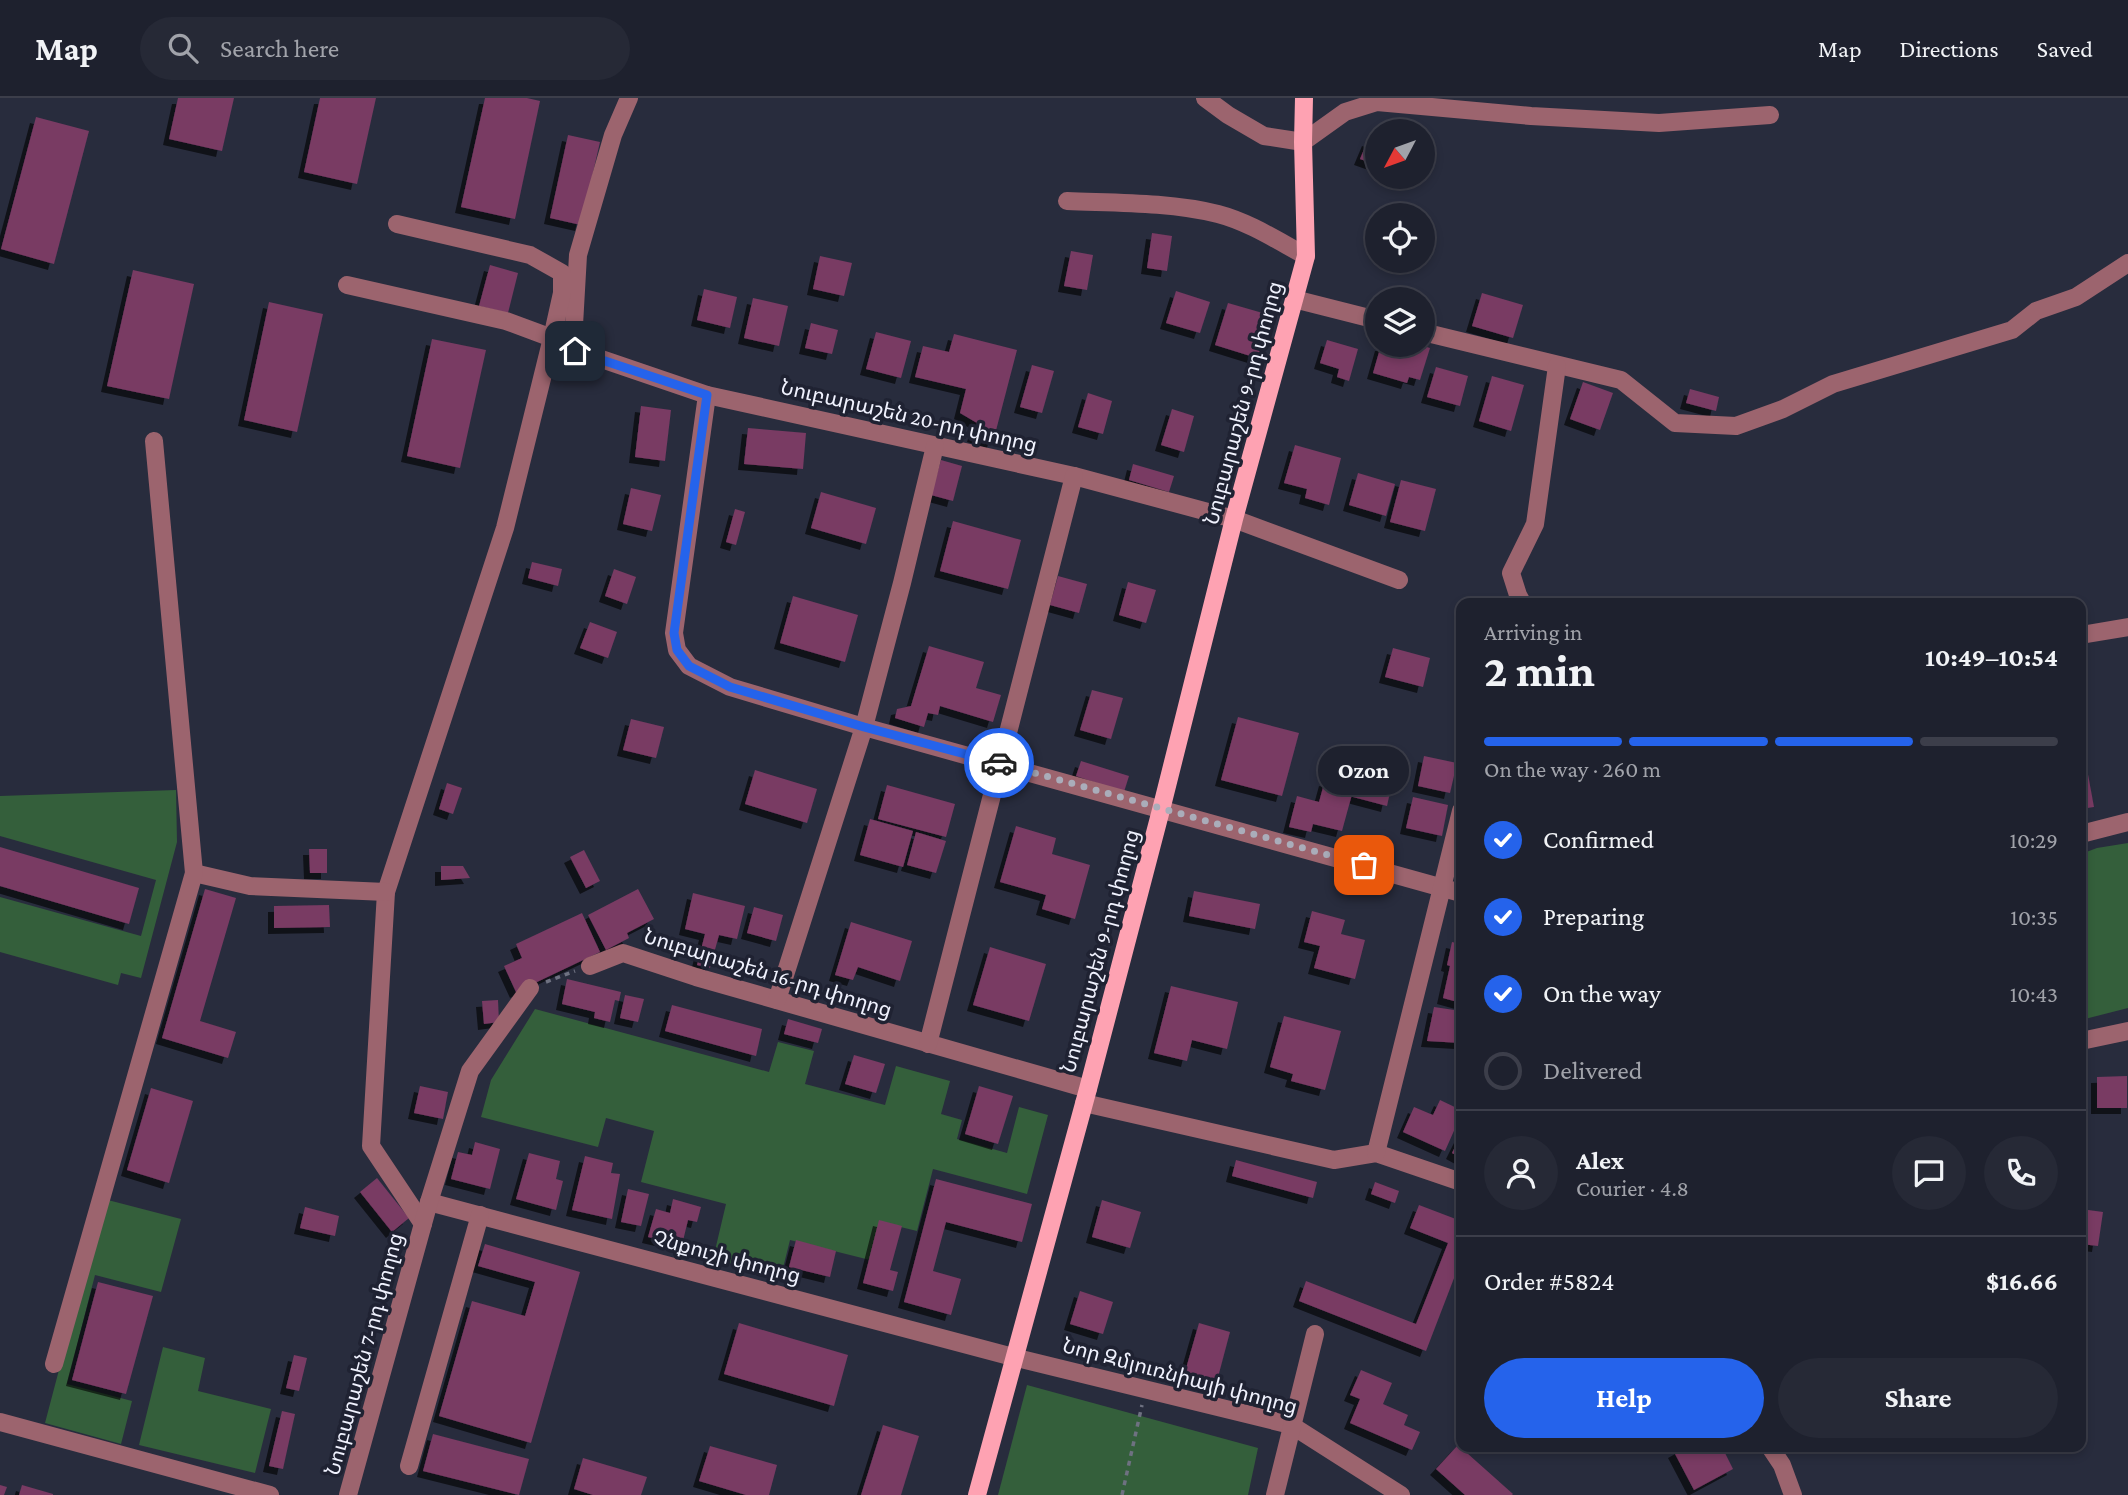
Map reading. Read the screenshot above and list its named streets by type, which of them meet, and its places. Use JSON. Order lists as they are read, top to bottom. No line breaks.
{"streets":{"main road":["Նուբարաշեն 9-րդ փողոց"],"street":["Նուբարաշեն 20-րդ փողոց","Նուբարաշեն 16-րդ փողոց","Չնքուշի փողոց","Նուբարաշեն 7-րդ փողոց","Նոր Զմյուռնիայի փողոց"]},"crossings":[["Նուբարաշեն 9-րդ փողոց","Նուբարաշեն 20-րդ փողոց"],["Նուբարաշեն 9-րդ փողոց","Նուբարաշեն 16-րդ փողոց"],["Նուբարաշեն 9-րդ փողոց","Չնքուշի փողոց"],["Նուբարաշեն 9-րդ փողոց","Նոր Զմյուռնիայի փողոց"],["Չնքուշի փողոց","Նոր Զմյուռնիայի փողոց"]],"places":["Ozon"],"north":"bottom left","page":{"header":"Map","search":"Search here","nav":["Map","Directions","Saved"],"heading":["2 min","Arriving in","10:49–10:54"],"panel":["Alex","Courier · 4.8","Order #5824","$16.66"],"bar":"On the way · 260 m","bubble":"Ozon","list":[["Confirmed","10:29"],["Preparing","10:35"],["On the way","10:43"],"Delivered"],"buttons":["Help","Share"]}}
